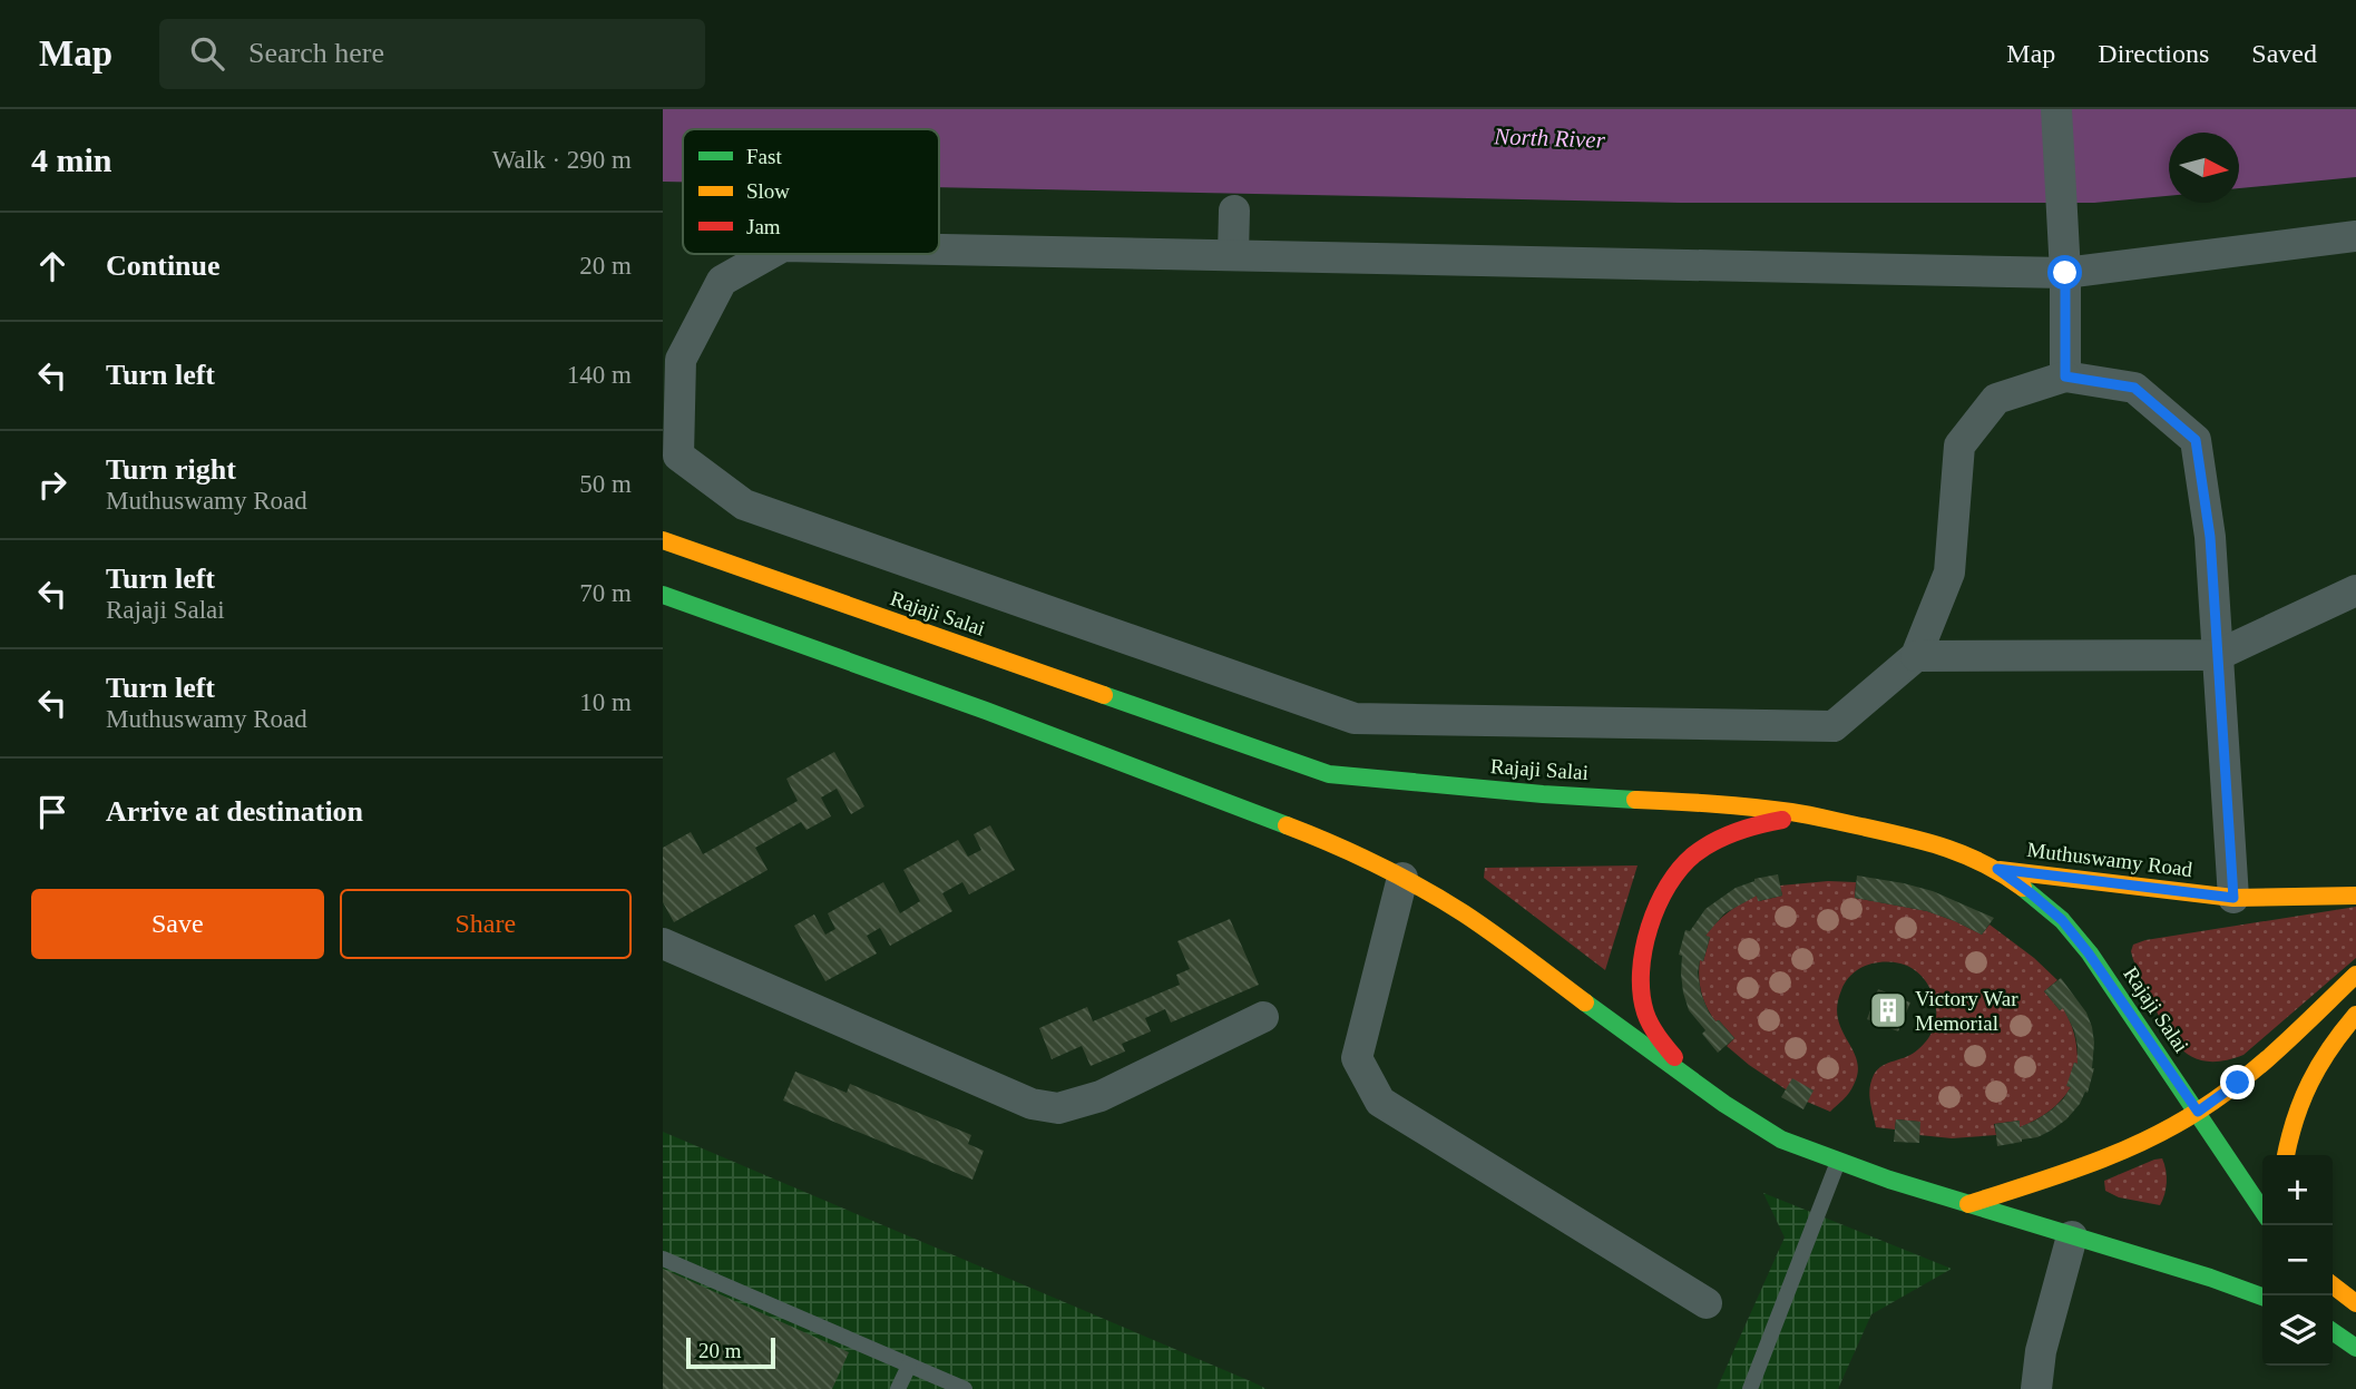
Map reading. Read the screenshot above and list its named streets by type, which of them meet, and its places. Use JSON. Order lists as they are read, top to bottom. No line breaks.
{"streets":{"main road":["Rajaji Salai","Muthuswamy Road"]},"crossings":[["Rajaji Salai","Muthuswamy Road"]],"water":["North River"],"places":{"building":["Victory War Memorial"]},"legend":["Fast","Slow","Jam"],"scale_bar":"20 m","north":"right","page":{"header":"Map","search":"Search here","nav":["Map","Directions","Saved"],"heading":["4 min","Walk · 290 m"],"list":[["Continue","20 m"],["Turn left","140 m"],["Turn right","Muthuswamy Road","50 m"],["Turn left","Rajaji Salai","70 m"],["Turn left","Muthuswamy Road","10 m"],"Arrive at destination"],"buttons":["Save","Share"],"map_buttons":["+","−"],"scale":"20 m"}}
